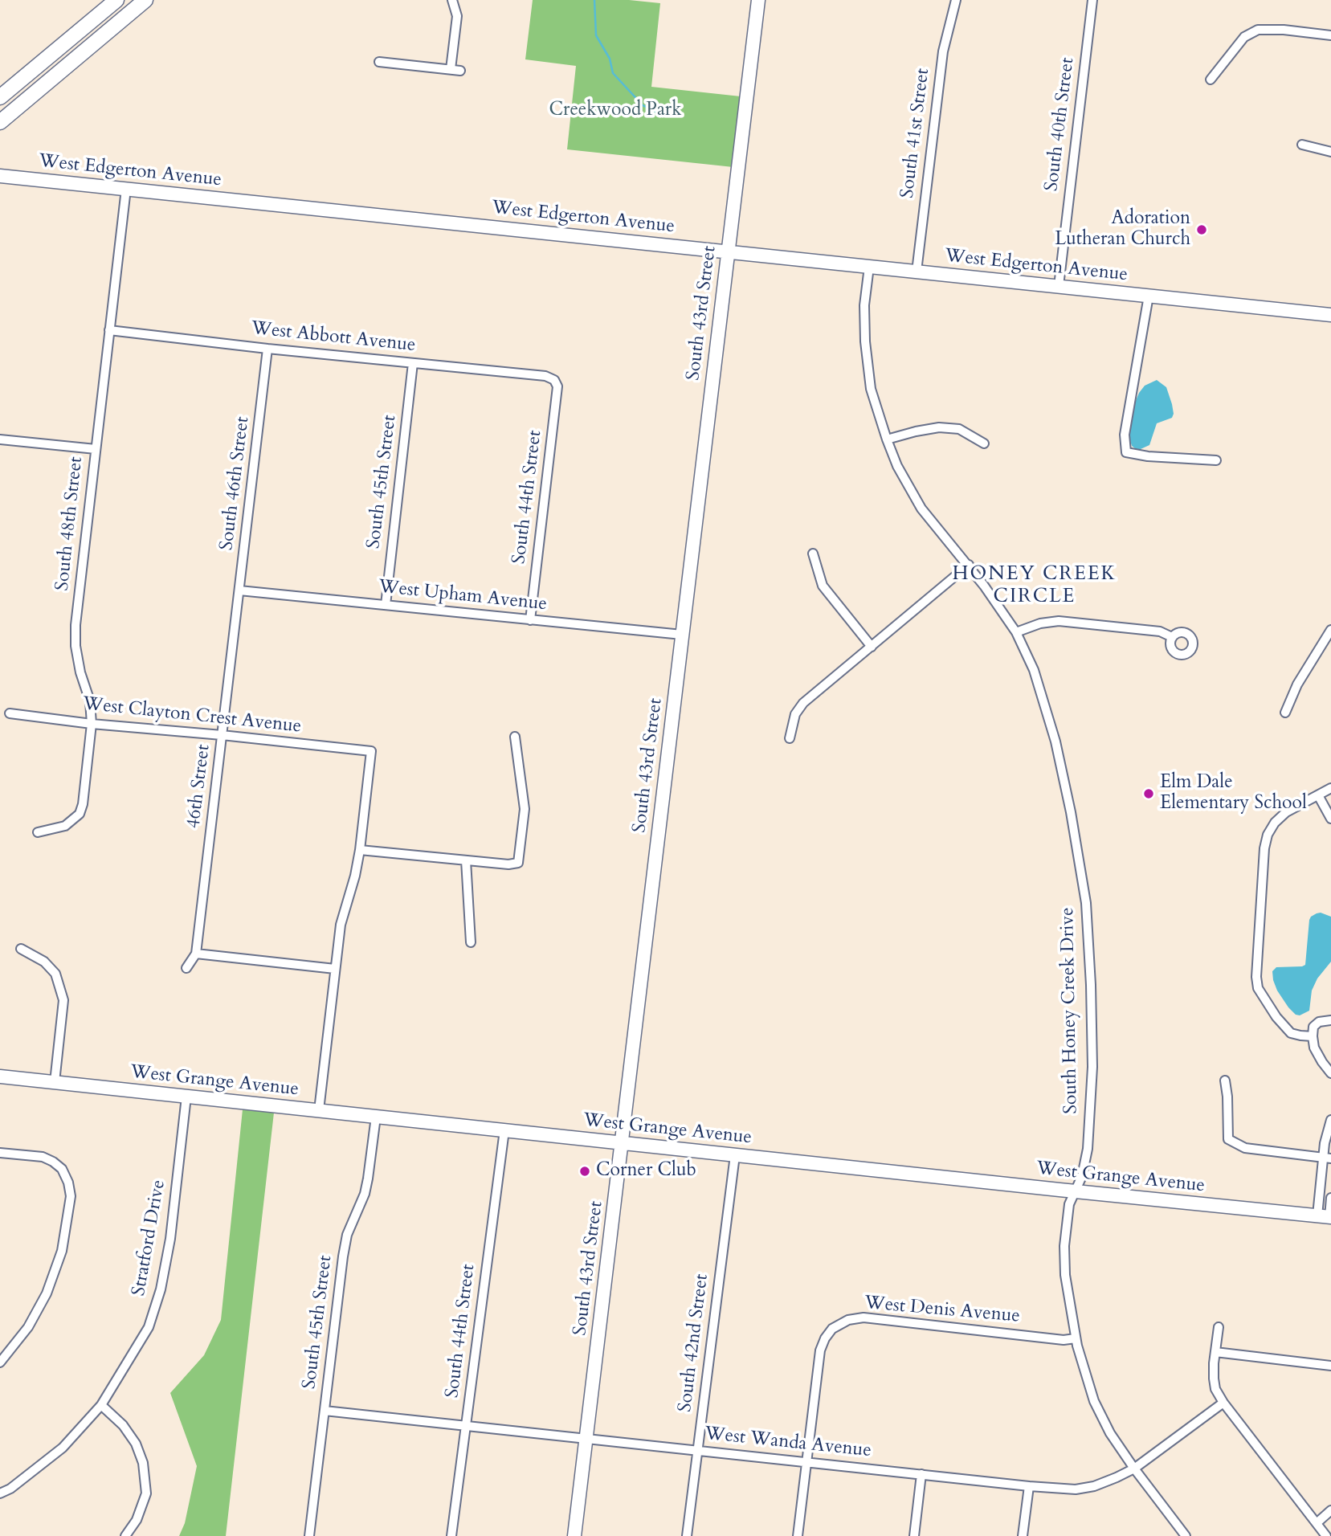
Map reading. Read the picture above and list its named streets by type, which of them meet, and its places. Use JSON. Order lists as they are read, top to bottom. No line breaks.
{"streets":{"street":["South 40th Street","South 41st Street","West Edgerton Avenue","South 43rd Street","West Abbott Avenue","South 45th Street","South 46th Street","South 44th Street","South 48th Street","West Upham Avenue","West Clayton Crest Avenue","46th Street","South Honey Creek Drive","West Grange Avenue","Stratford Drive","West Denis Avenue","South 42nd Street","West Wanda Avenue"]},"crossings":[["South 40th Street","West Edgerton Avenue"],["South 41st Street","West Edgerton Avenue"],["West Edgerton Avenue","South 43rd Street"],["West Edgerton Avenue","South 48th Street"],["West Edgerton Avenue","South Honey Creek Drive"],["South 43rd Street","West Upham Avenue"],["South 43rd Street","West Grange Avenue"],["South 43rd Street","West Wanda Avenue"],["West Abbott Avenue","South 45th Street"],["West Abbott Avenue","South 46th Street"],["West Abbott Avenue","South 44th Street"],["West Abbott Avenue","South 48th Street"],["South 45th Street","West Upham Avenue"],["South 45th Street","West Grange Avenue"],["South 45th Street","West Wanda Avenue"],["South 46th Street","West Upham Avenue"],["South 46th Street","46th Street"],["South 44th Street","West Upham Avenue"],["South 44th Street","West Grange Avenue"],["South 44th Street","West Wanda Avenue"],["South 48th Street","West Clayton Crest Avenue"],["West Clayton Crest Avenue","46th Street"],["South Honey Creek Drive","West Grange Avenue"],["South Honey Creek Drive","West Denis Avenue"],["South Honey Creek Drive","West Wanda Avenue"],["West Grange Avenue","Stratford Drive"],["West Grange Avenue","South 42nd Street"],["West Denis Avenue","West Wanda Avenue"],["South 42nd Street","West Wanda Avenue"]],"districts":["HONEY CREEK CIRCLE"],"parks":["Creekwood Park"],"places":["Adoration Lutheran Church","Elm Dale Elementary School","Corner Club"]}
